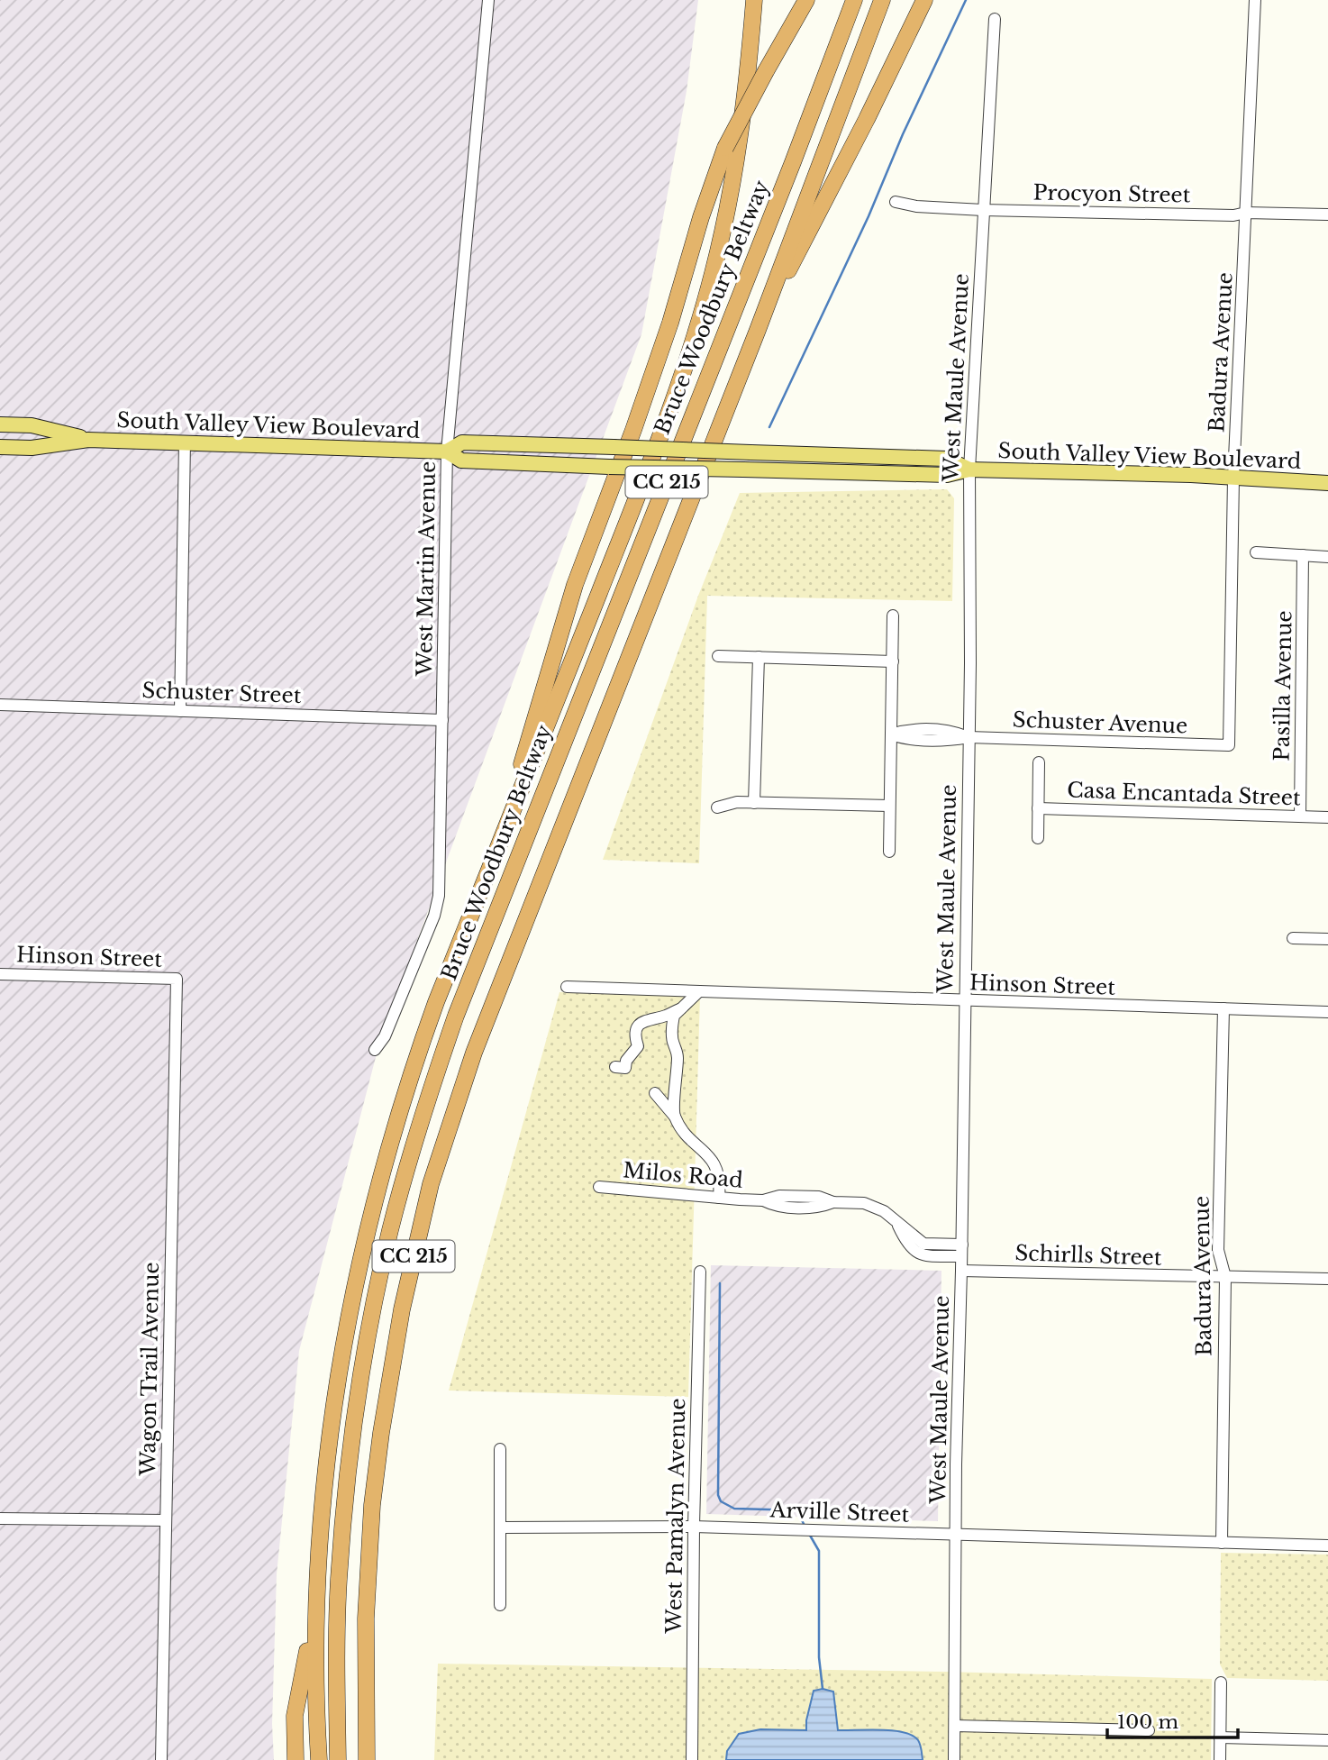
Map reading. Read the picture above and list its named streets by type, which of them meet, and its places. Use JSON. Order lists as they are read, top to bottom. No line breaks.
{"streets":{"highway":["Bruce Woodbury Beltway","CC 215"],"main road":["South Valley View Boulevard"],"street":["Procyon Street","Badura Avenue","West Maule Avenue","West Martin Avenue","Pasilla Avenue","Schuster Street","Schuster Avenue","Casa Encantada Street","Hinson Street","Milos Road","Schirlls Street","Wagon Trail Avenue","Arville Street","West Pamalyn Avenue"]},"crossings":[["Procyon Street","Badura Avenue"],["Procyon Street","West Maule Avenue"],["Badura Avenue","South Valley View Boulevard"],["Badura Avenue","Schuster Avenue"],["Badura Avenue","Hinson Street"],["Badura Avenue","Schirlls Street"],["Badura Avenue","Arville Street"],["West Maule Avenue","South Valley View Boulevard"],["West Maule Avenue","Schuster Avenue"],["West Maule Avenue","Hinson Street"],["West Maule Avenue","Milos Road"],["West Maule Avenue","Schirlls Street"],["West Maule Avenue","Arville Street"],["South Valley View Boulevard","West Martin Avenue"],["West Martin Avenue","Schuster Street"],["Pasilla Avenue","Casa Encantada Street"],["Hinson Street","Wagon Trail Avenue"],["Arville Street","West Pamalyn Avenue"]],"scale_bar":"100 m"}
